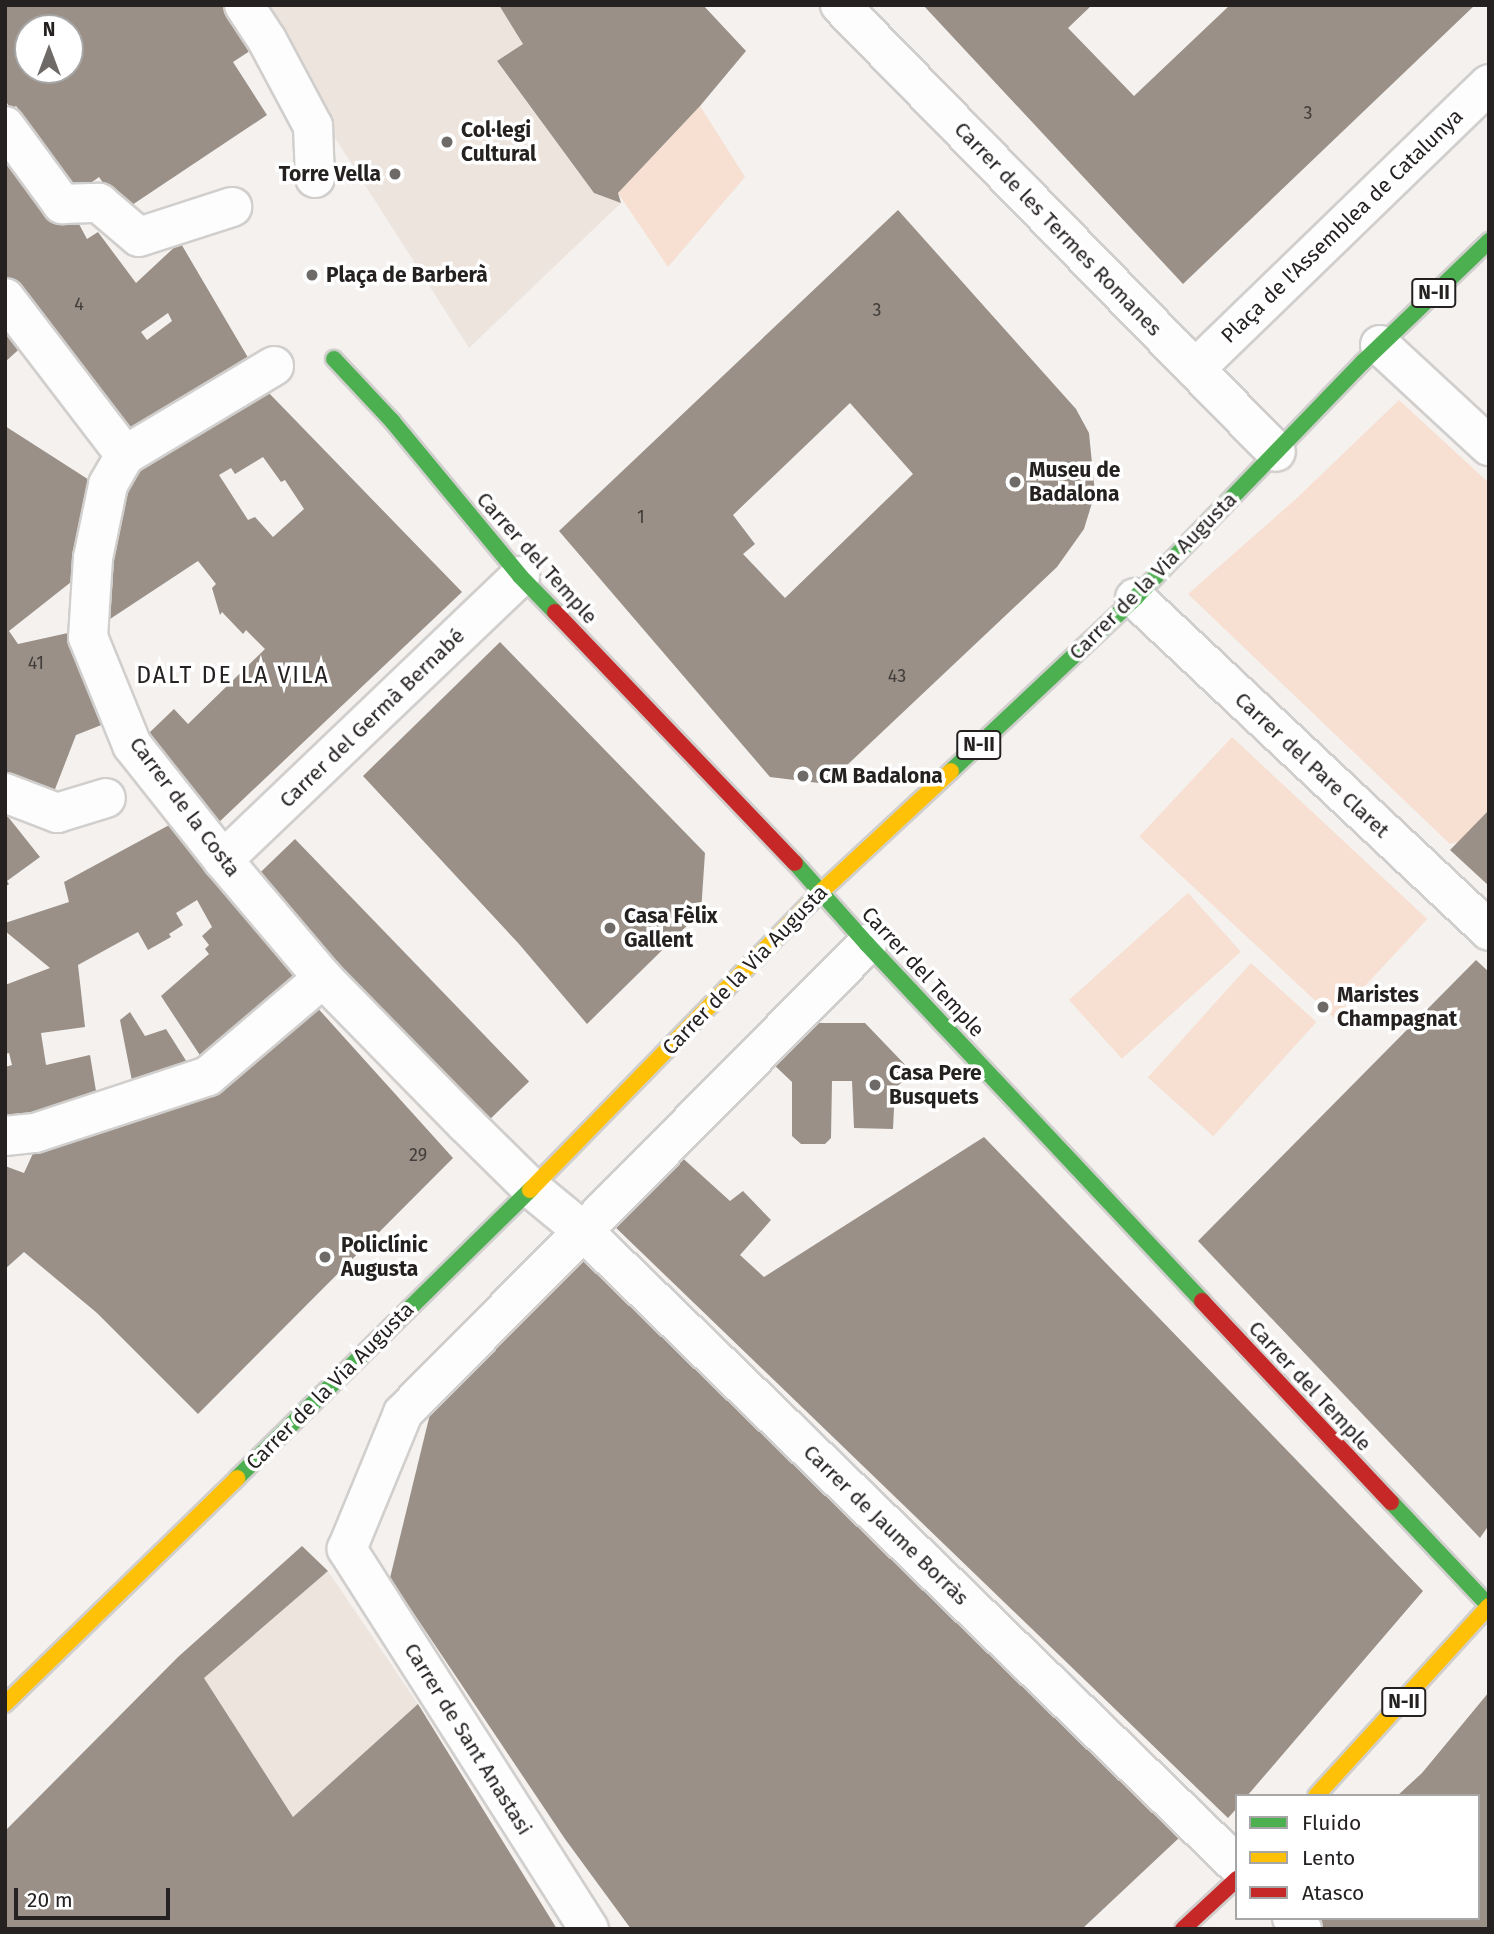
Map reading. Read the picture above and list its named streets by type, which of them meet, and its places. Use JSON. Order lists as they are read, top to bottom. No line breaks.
{"streets":{"main road":["N-II","Carrer del Temple","Carrer de la Via Augusta"],"street":["Plaça de l'Assemblea de Catalunya","Carrer de les Termes Romanes","Carrer del Germà Bernabé","Carrer del Pare Claret","Carrer de la Costa","Carrer de Jaume Borràs","Carrer de Sant Anastasi"]},"crossings":[["Plaça de l'Assemblea de Catalunya","Carrer de les Termes Romanes"],["Carrer de les Termes Romanes","Carrer de la Via Augusta"],["N-II","Carrer del Temple"],["Carrer del Temple","Carrer de la Via Augusta"],["Carrer del Temple","Carrer del Germà Bernabé"],["Carrer de la Via Augusta","Carrer del Pare Claret"],["Carrer de la Via Augusta","Carrer de la Costa"],["Carrer de la Via Augusta","Carrer de Jaume Borràs"],["Carrer del Germà Bernabé","Carrer de la Costa"],["Carrer de la Costa","Carrer de Jaume Borràs"],["Carrer de Jaume Borràs","Carrer de Sant Anastasi"]],"districts":["DALT DE LA VILA"],"places":["Col·legi Cultural","Torre Vella","Plaça de Barberà","Museu de Badalona","CM Badalona","Casa Fèlix Gallent","Maristes Champagnat","Casa Pere Busquets","Policlínic Augusta"],"house_numbers":["3","4","3","1","41","43","29"],"legend":["Fluido","Lento","Atasco"],"scale_bar":"20 m","north":"top"}
